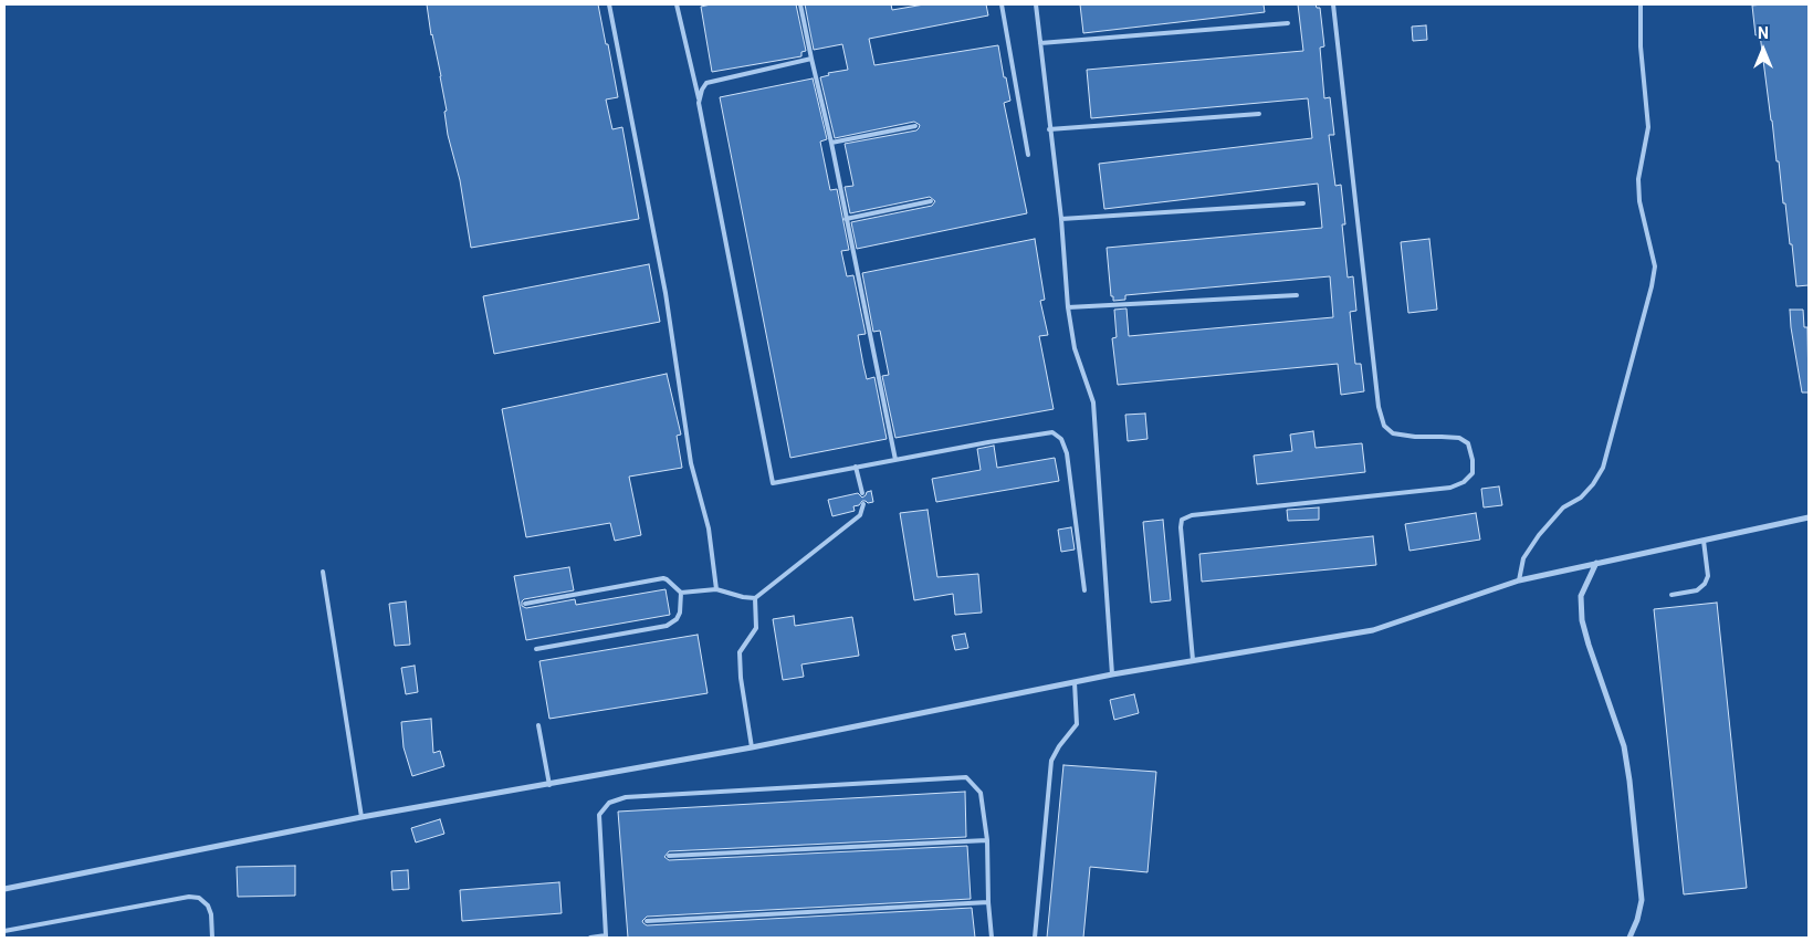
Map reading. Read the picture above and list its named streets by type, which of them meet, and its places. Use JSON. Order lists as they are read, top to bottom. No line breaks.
{"north":"top"}
